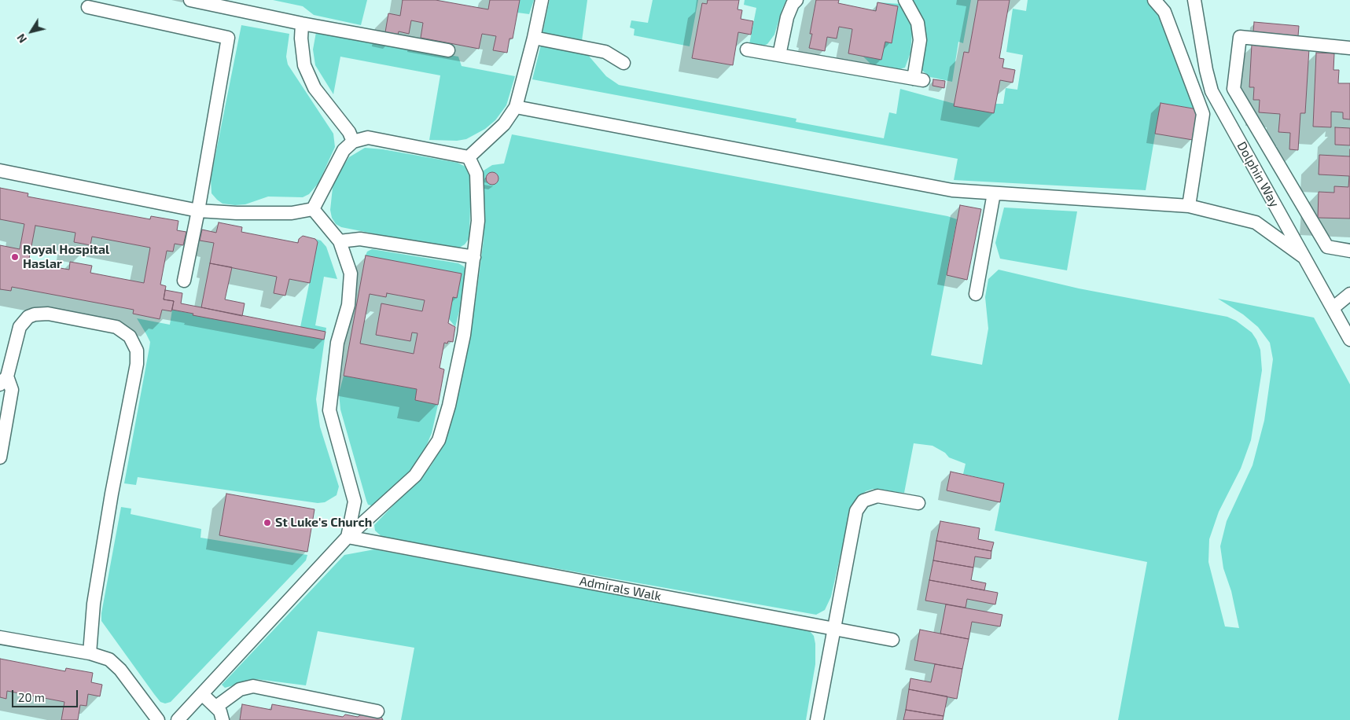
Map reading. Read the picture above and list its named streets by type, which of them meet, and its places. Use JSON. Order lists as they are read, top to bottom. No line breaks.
{"streets":{"lane":["Dolphin Way","Admirals Walk"]},"places":["Royal Hospital Haslar","St Luke's Church"],"scale_bar":"20 m","north":"bottom left"}
